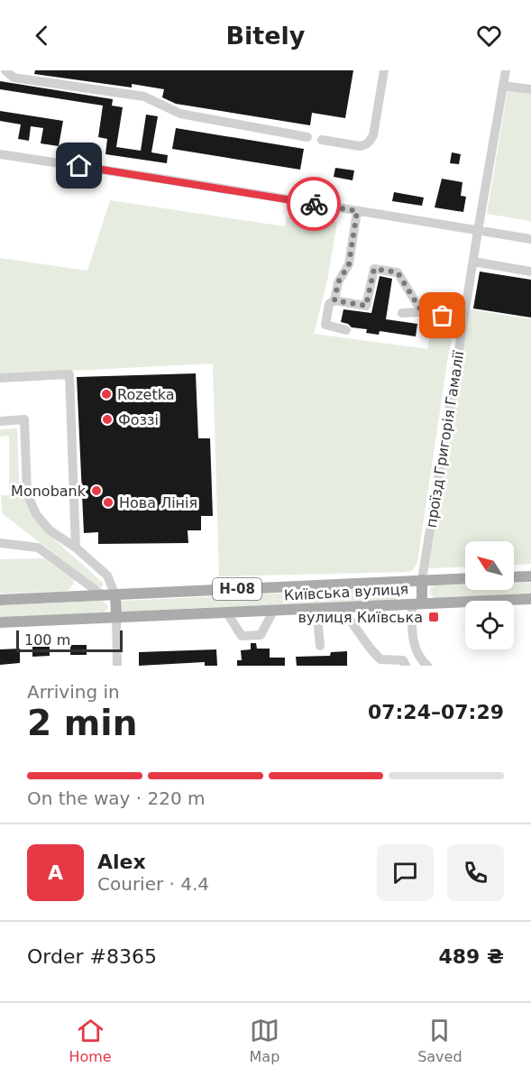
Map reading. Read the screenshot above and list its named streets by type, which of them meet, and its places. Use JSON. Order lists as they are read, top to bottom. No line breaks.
{"streets":{"main road":["Н-08","Київська вулиця"],"street":["проїзд Григорія Гамалії"]},"crossings":[["проїзд Григорія Гамалії","Київська вулиця"]],"places":{"other":["Rozetka","Фоззі","Monobank","Нова Лінія"],"transit":["вулиця Київська"]},"scale_bar":"100 m","north":"top left","page":{"header":"Bitely","scale":"100 m","heading":["2 min","Arriving in","07:24–07:29"],"panel":["Alex","Courier · 4.4","Order #8365","489 ₴"],"bar":"On the way · 220 m","round":"A","tabs":["Home","Map","Saved"]}}
